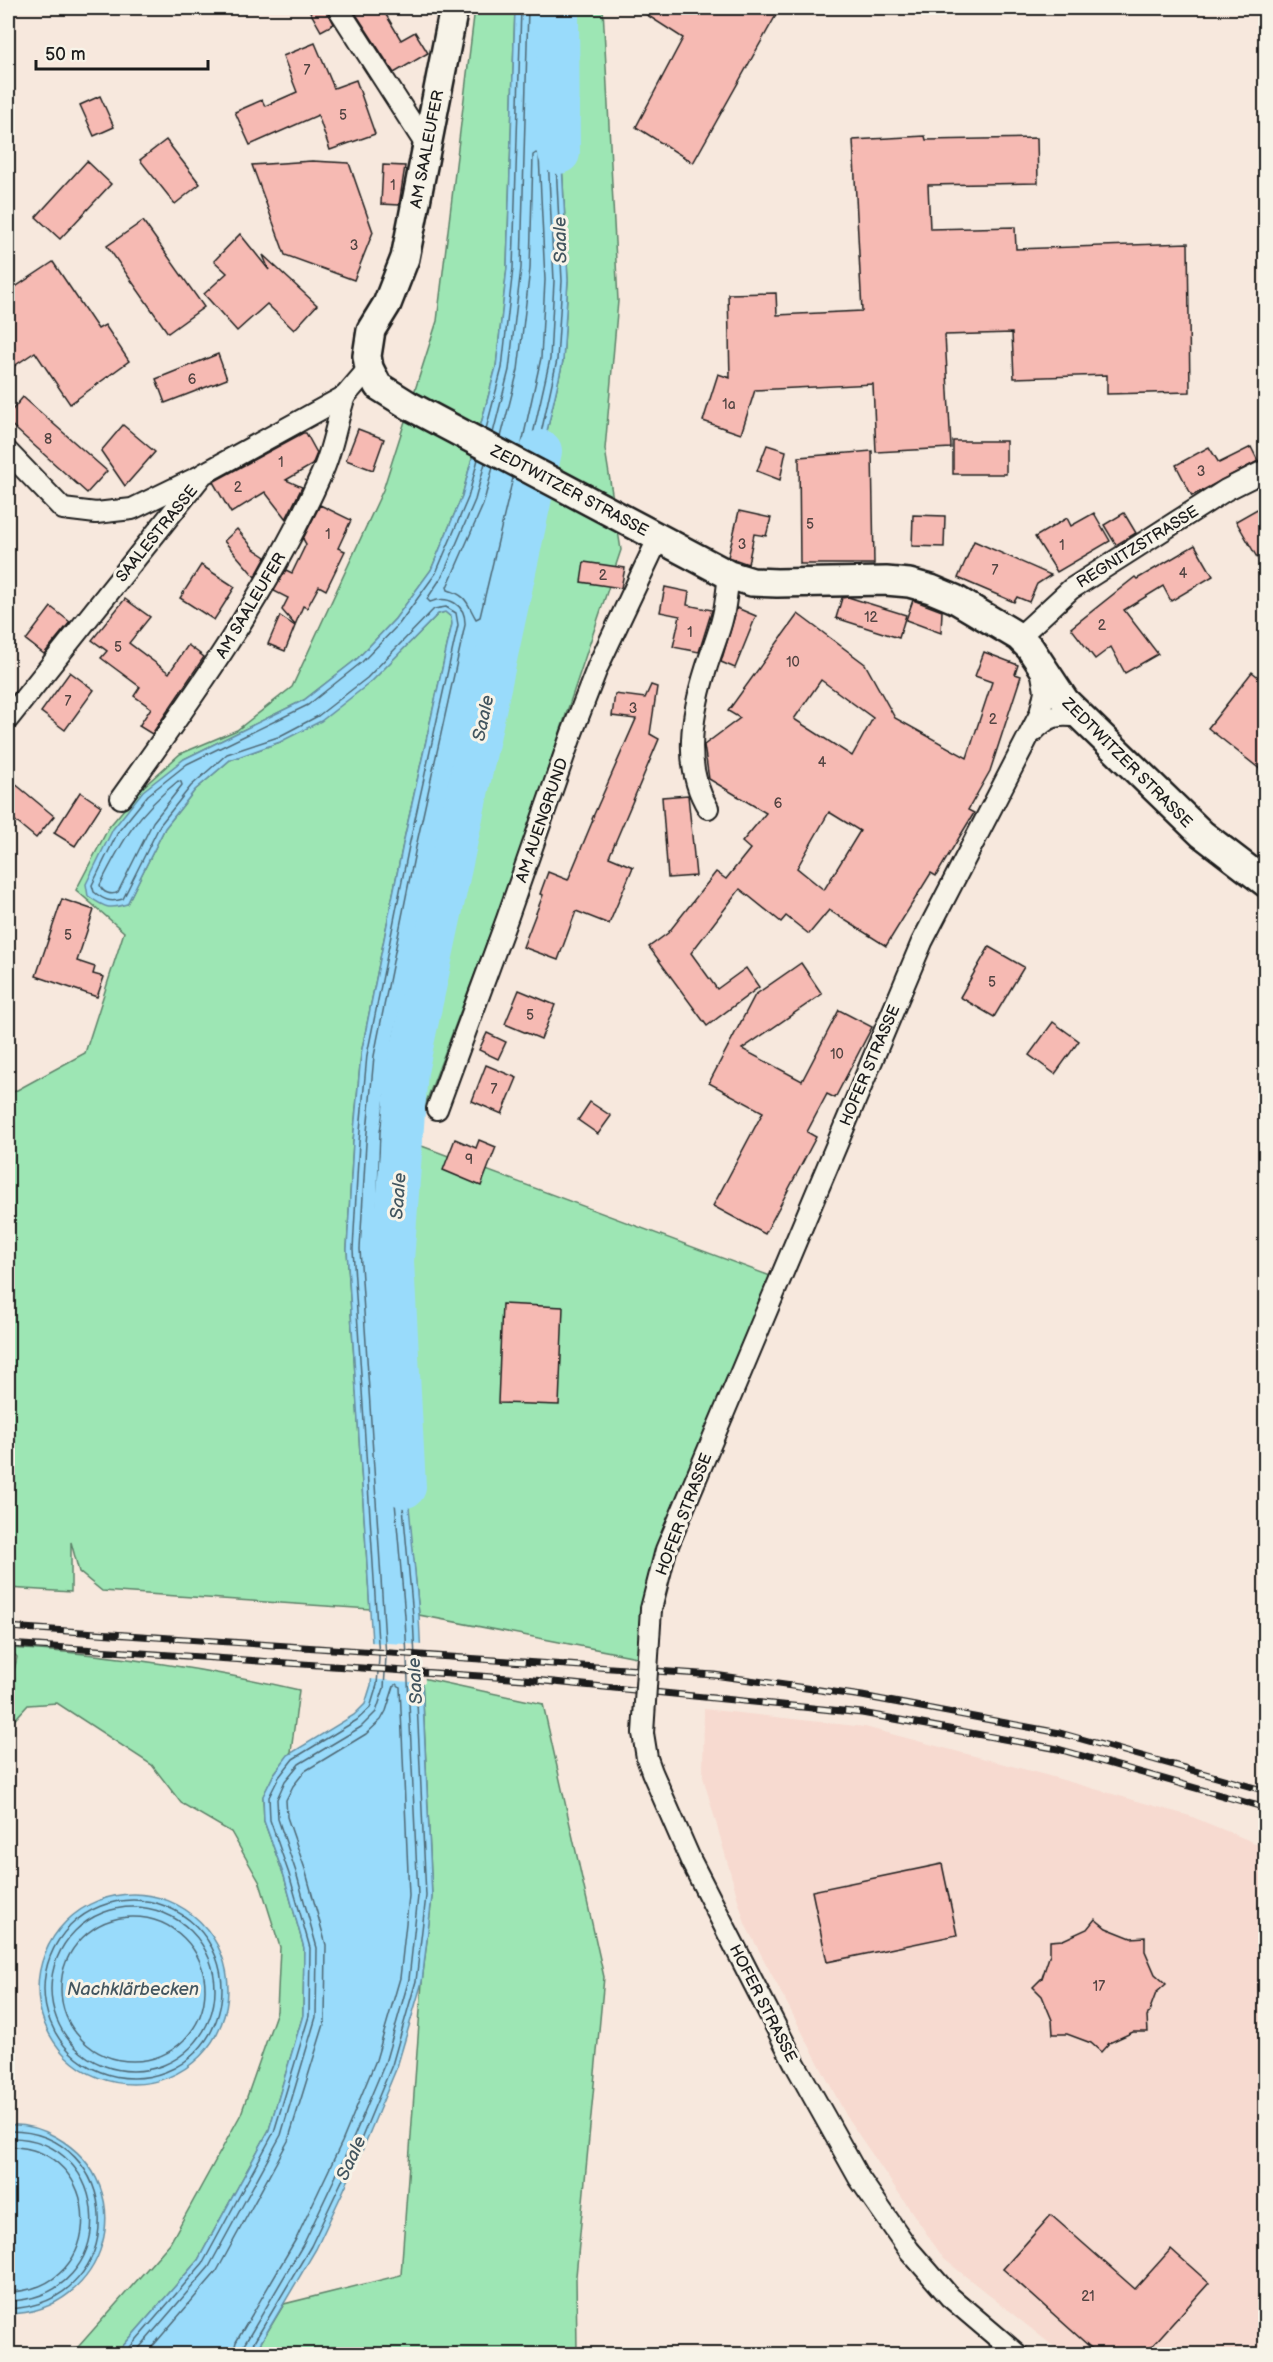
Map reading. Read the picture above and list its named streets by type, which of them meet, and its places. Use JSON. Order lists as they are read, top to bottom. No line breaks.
{"streets":{"street":["AM SAALEUFER","ZEDTWITZER STRASSE","SAALESTRASSE","REGNITZSTRASSE","AM AUENGRUND","HOFER STRASSE"]},"crossings":[["AM SAALEUFER","ZEDTWITZER STRASSE"],["AM SAALEUFER","SAALESTRASSE"],["ZEDTWITZER STRASSE","SAALESTRASSE"],["ZEDTWITZER STRASSE","REGNITZSTRASSE"],["ZEDTWITZER STRASSE","AM AUENGRUND"],["ZEDTWITZER STRASSE","HOFER STRASSE"]],"water":["Saale","Nachklärbecken"],"house_numbers":["7","5","1","3","6","1a","8","1","3","2","5","1","3","1","7","4","2","12","2","1","5","10","7","3","2","4","6","5","5","5","10","7","9","17","21"],"scale_bar":"50 m"}
